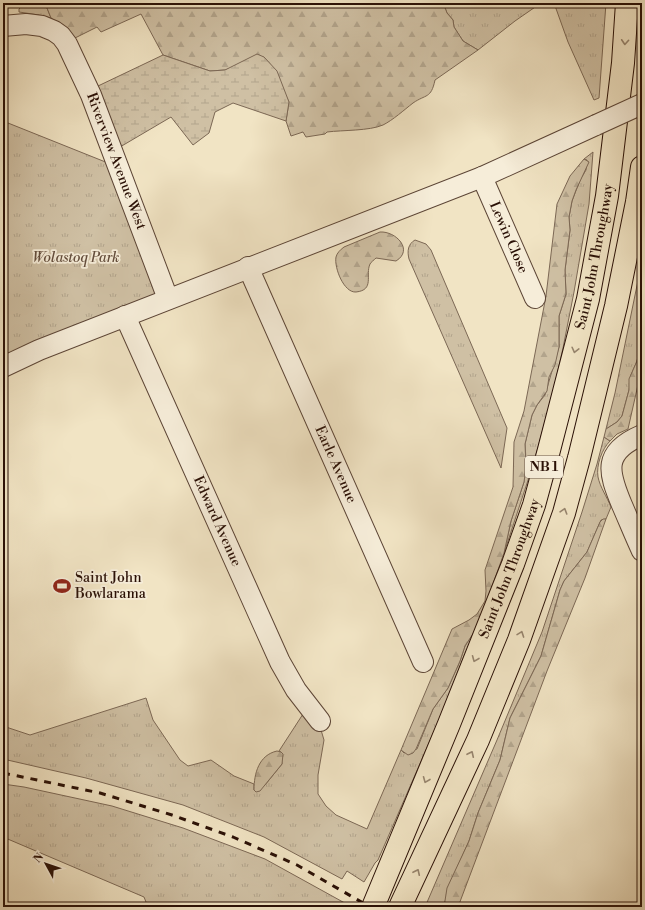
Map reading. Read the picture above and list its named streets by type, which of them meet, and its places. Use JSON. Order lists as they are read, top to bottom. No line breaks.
{"streets":{"highway":["Saint John Throughway","NB 1"],"street":["Riverview Avenue West","Lewin Close","Earle Avenue","Edward Avenue"]},"parks":["Wolastoq Park"],"places":{"sports":["Saint John Bowlarama"]},"north":"top left"}
